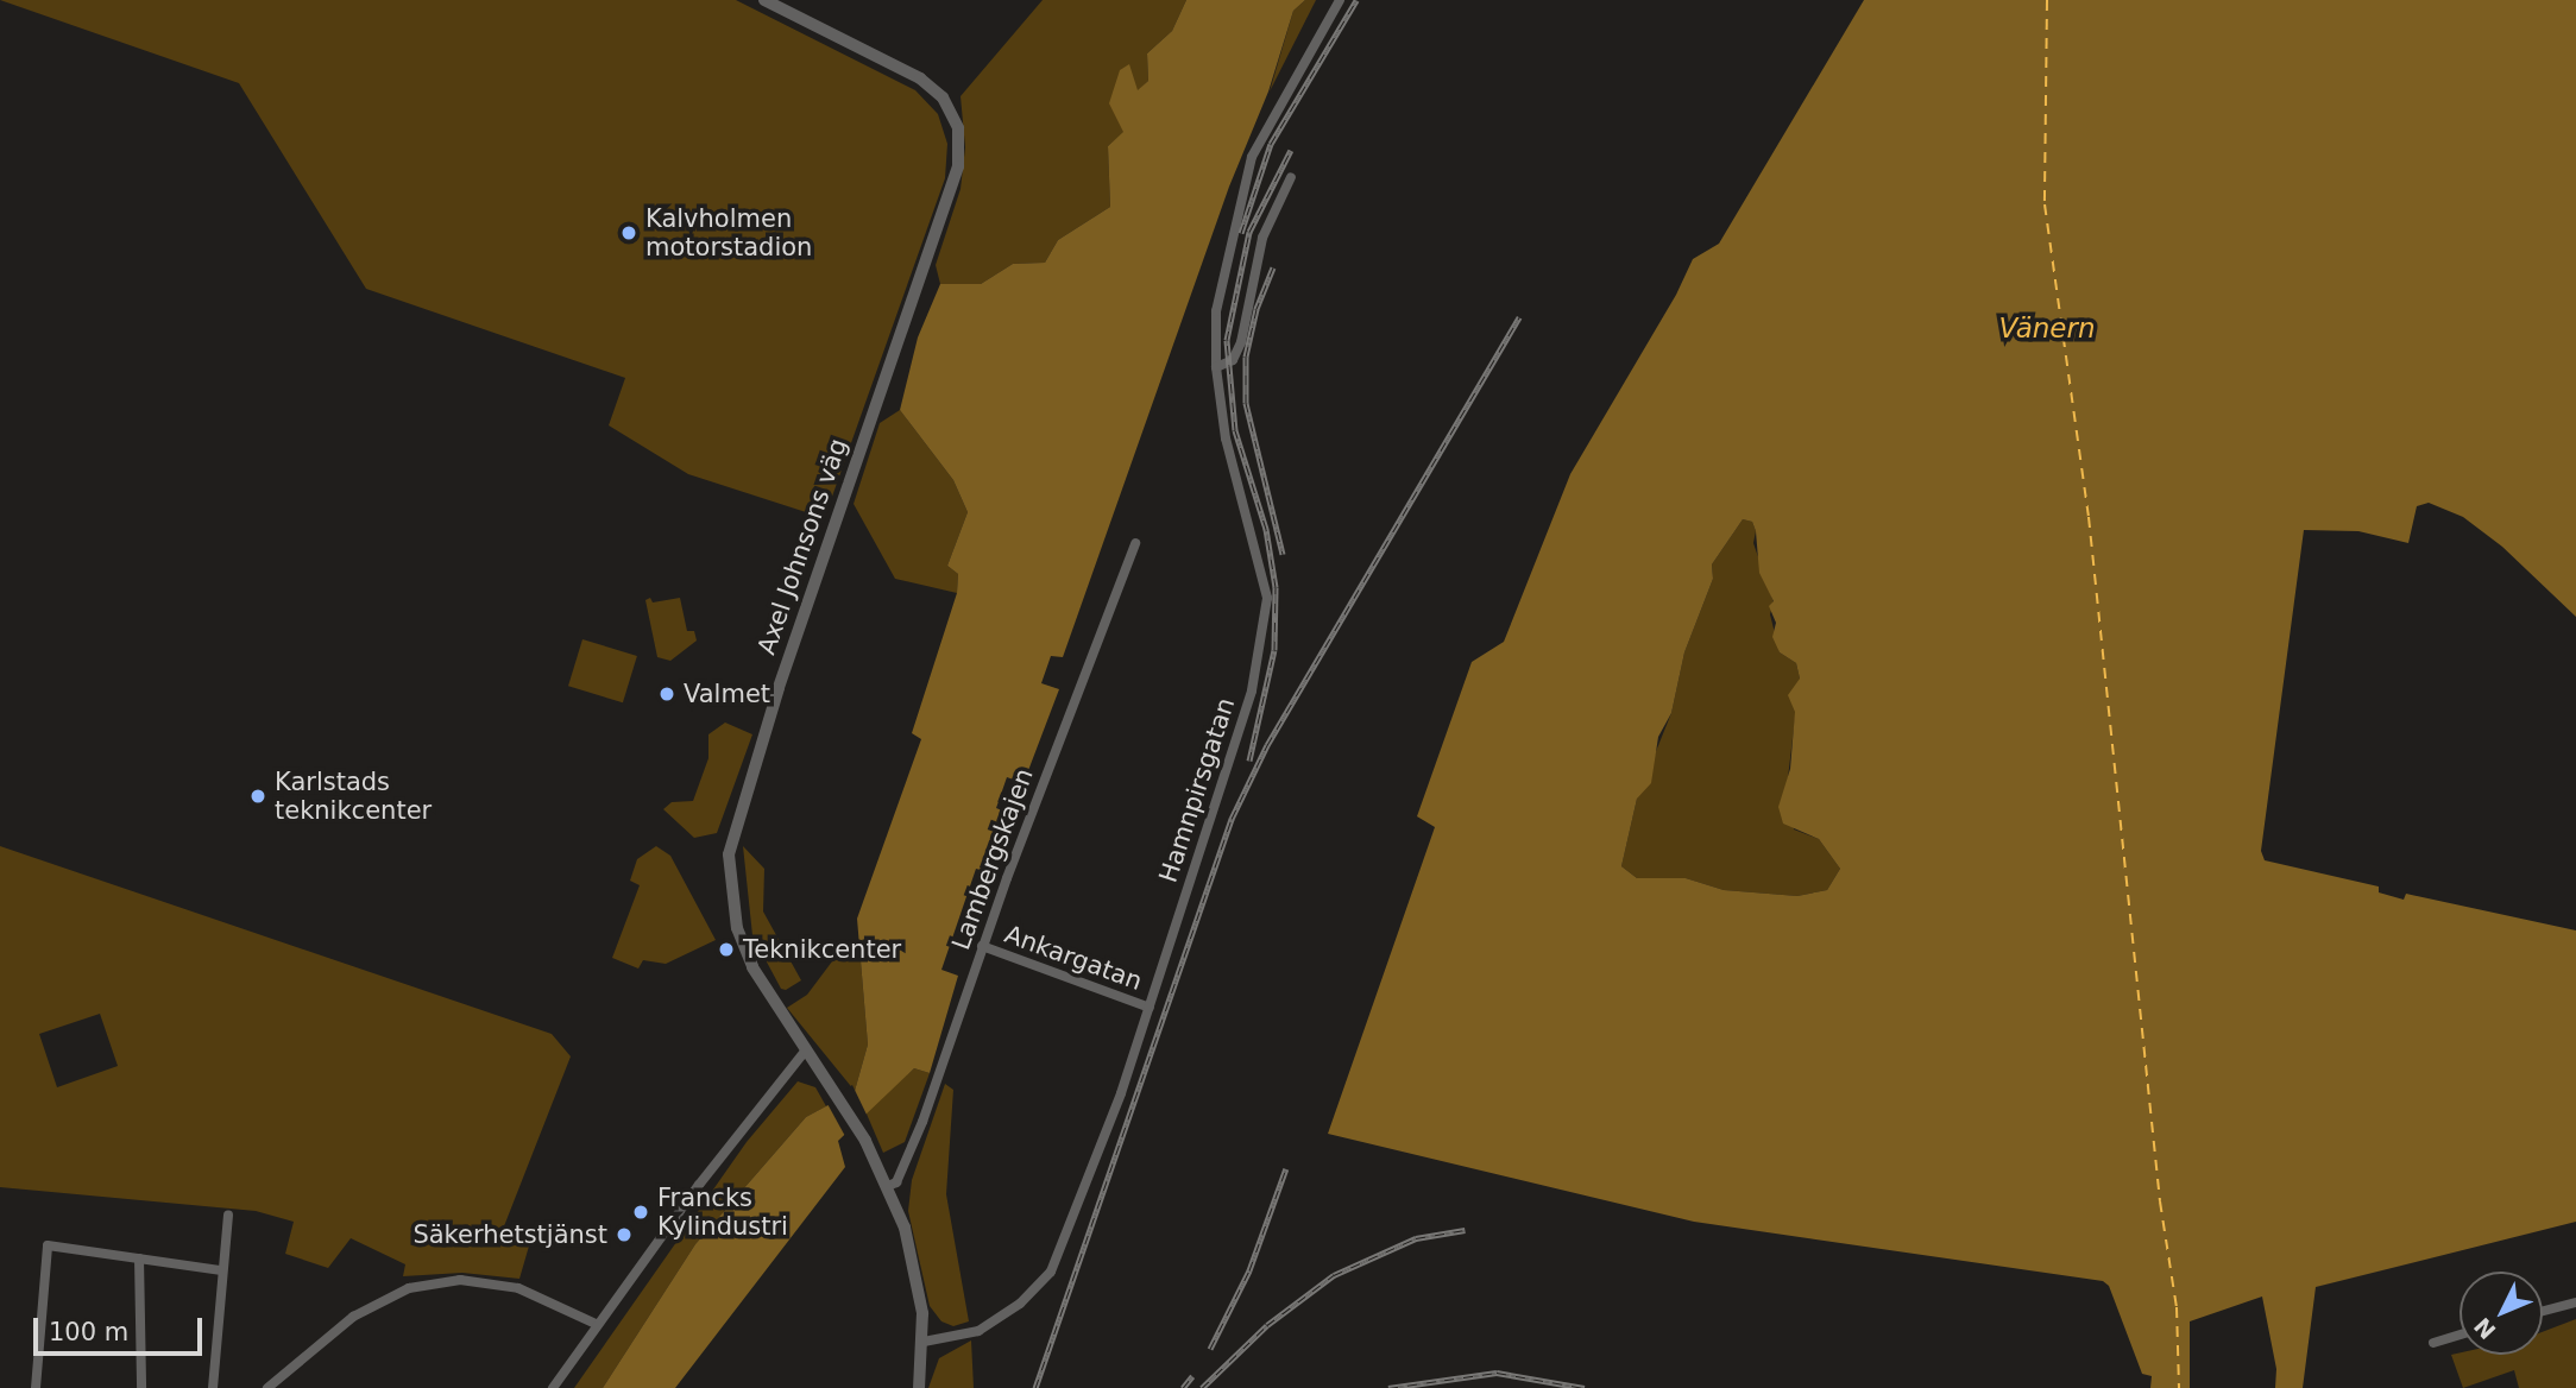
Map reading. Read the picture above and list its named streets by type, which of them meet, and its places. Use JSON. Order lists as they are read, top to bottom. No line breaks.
{"streets":{"street":["Axel Johnsons väg","Hamnpirsgatan","Lambergskajen","Ankargatan"]},"crossings":[["Axel Johnsons väg","Hamnpirsgatan"],["Axel Johnsons väg","Lambergskajen"],["Hamnpirsgatan","Ankargatan"],["Lambergskajen","Ankargatan"]],"water":["Vänern"],"places":["Kalvholmen motorstadion","Valmet","Karlstads teknikcenter","Teknikcenter","Francks Kylindustri","Säkerhetstjänst"],"scale_bar":"100 m","north":"bottom left"}
